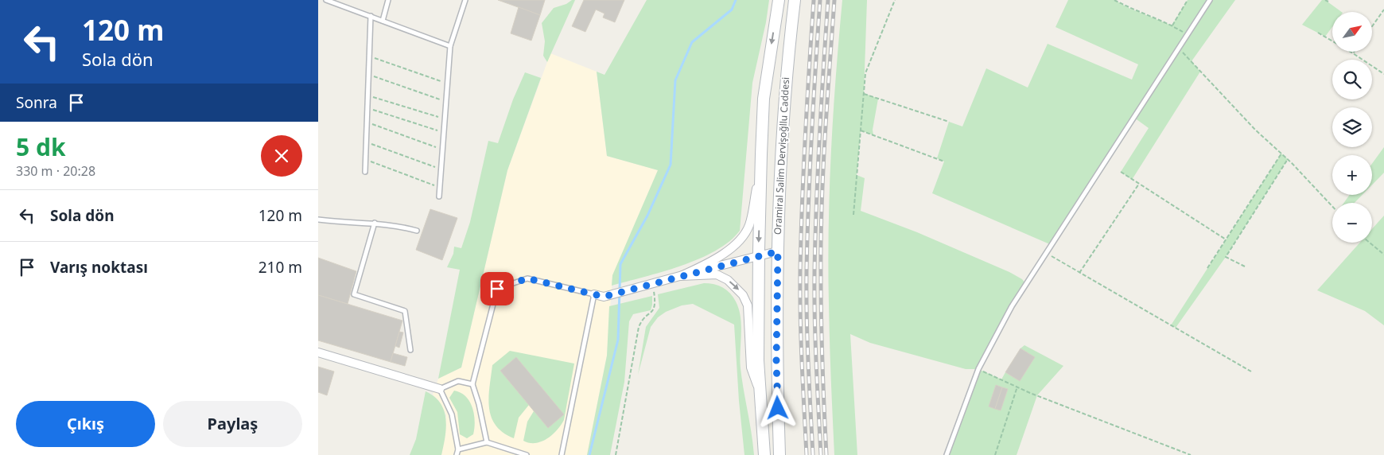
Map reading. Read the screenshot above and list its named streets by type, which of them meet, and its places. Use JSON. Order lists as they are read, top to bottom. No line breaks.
{"streets":{"main road":["Oramiral Salim Dervişoğllu Caddesi"]},"north":"top right","page":{"turn":["120 m","Sola dön"],"map_buttons":["+","−"],"then":"Sonra","heading":["5 dk","330 m · 20:28"],"list":[{"name":"Sola dön","value":"120 m"},{"name":"Varış noktası","value":"210 m"}],"buttons":["Çıkış","Paylaş"]}}
